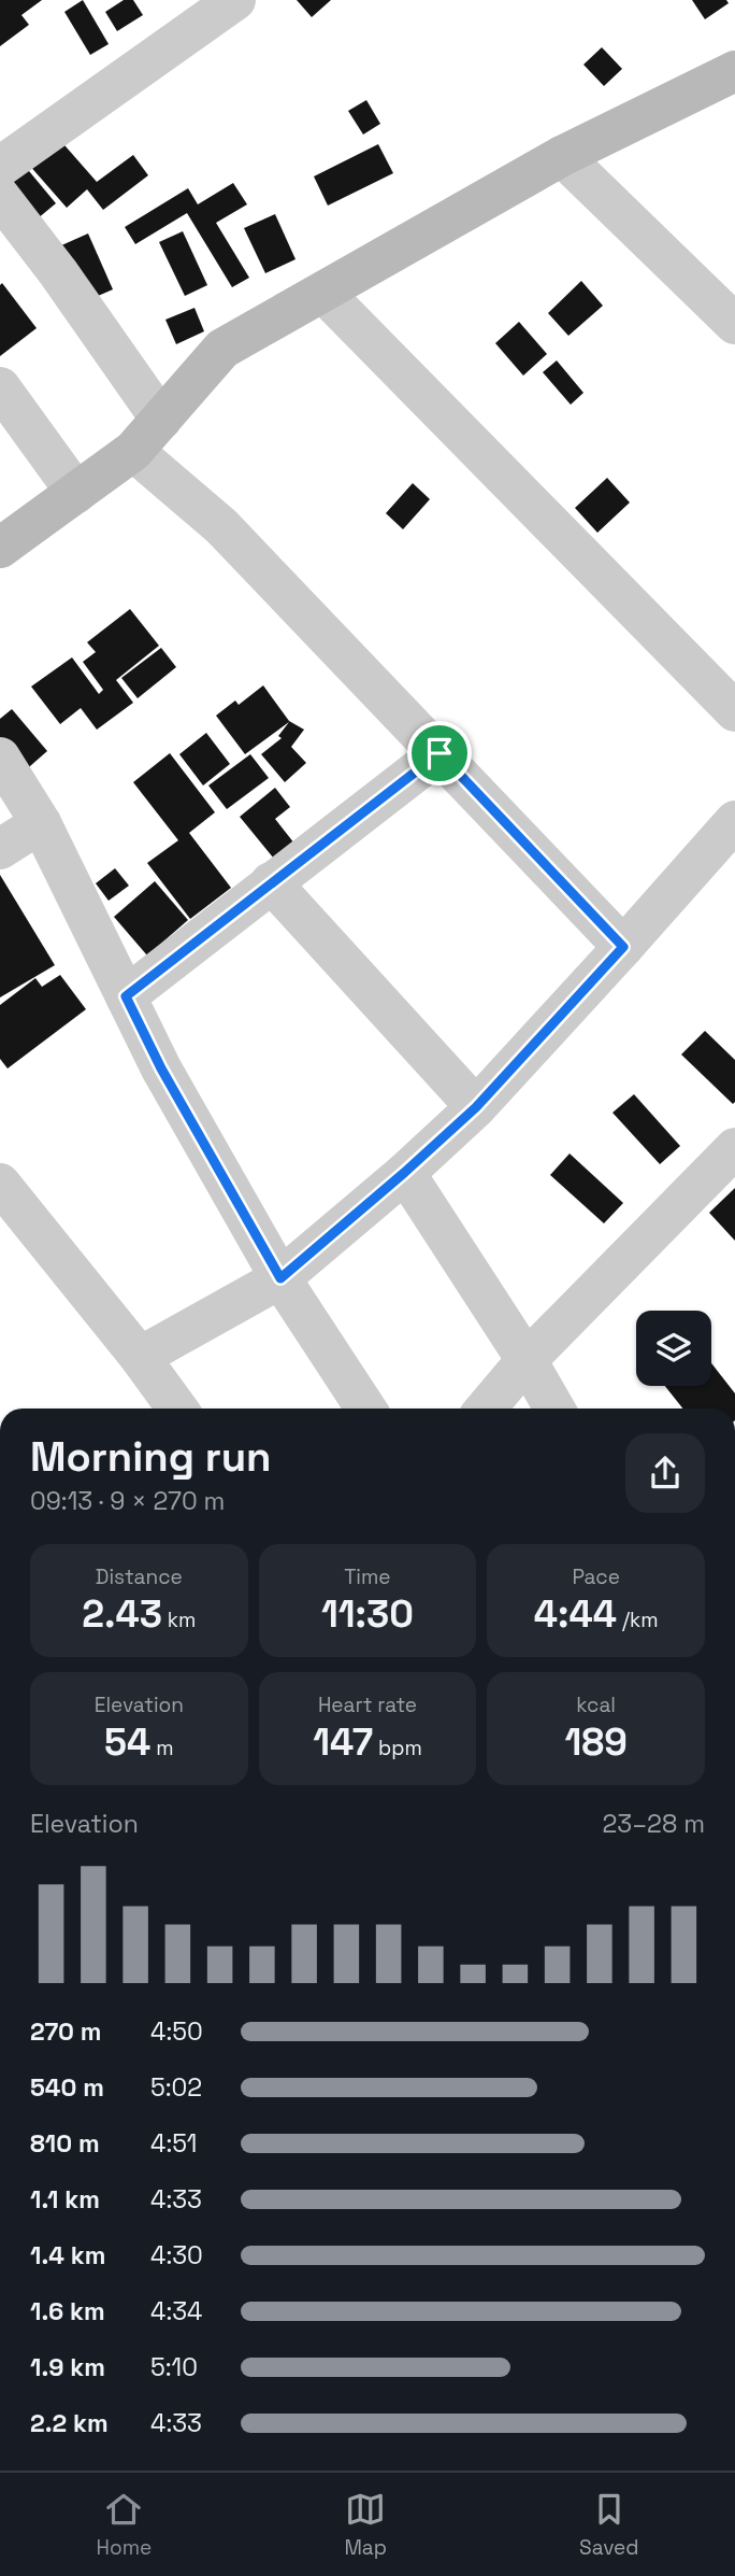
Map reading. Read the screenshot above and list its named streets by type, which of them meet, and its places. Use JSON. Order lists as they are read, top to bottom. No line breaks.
{"page":{"heading":["Morning run","09:13 · 9 × 270 m"],"stats":[["Distance","2.43 km"],["Time","11:30"],["Pace","4:44 /km"],["Elevation","54 m"],["Heart rate","147 bpm"],["kcal","189"]],"chart":["Elevation","23–28 m"],"list":[{"name":"270 m","note":"4:50"},{"name":"540 m","note":"5:02"},{"name":"810 m","note":"4:51"},{"name":"1.1 km","note":"4:33"},{"name":"1.4 km","note":"4:30"},{"name":"1.6 km","note":"4:34"},{"name":"1.9 km","note":"5:10"},{"name":"2.2 km","note":"4:33"}],"tabs":["Home","Map","Saved"]}}
